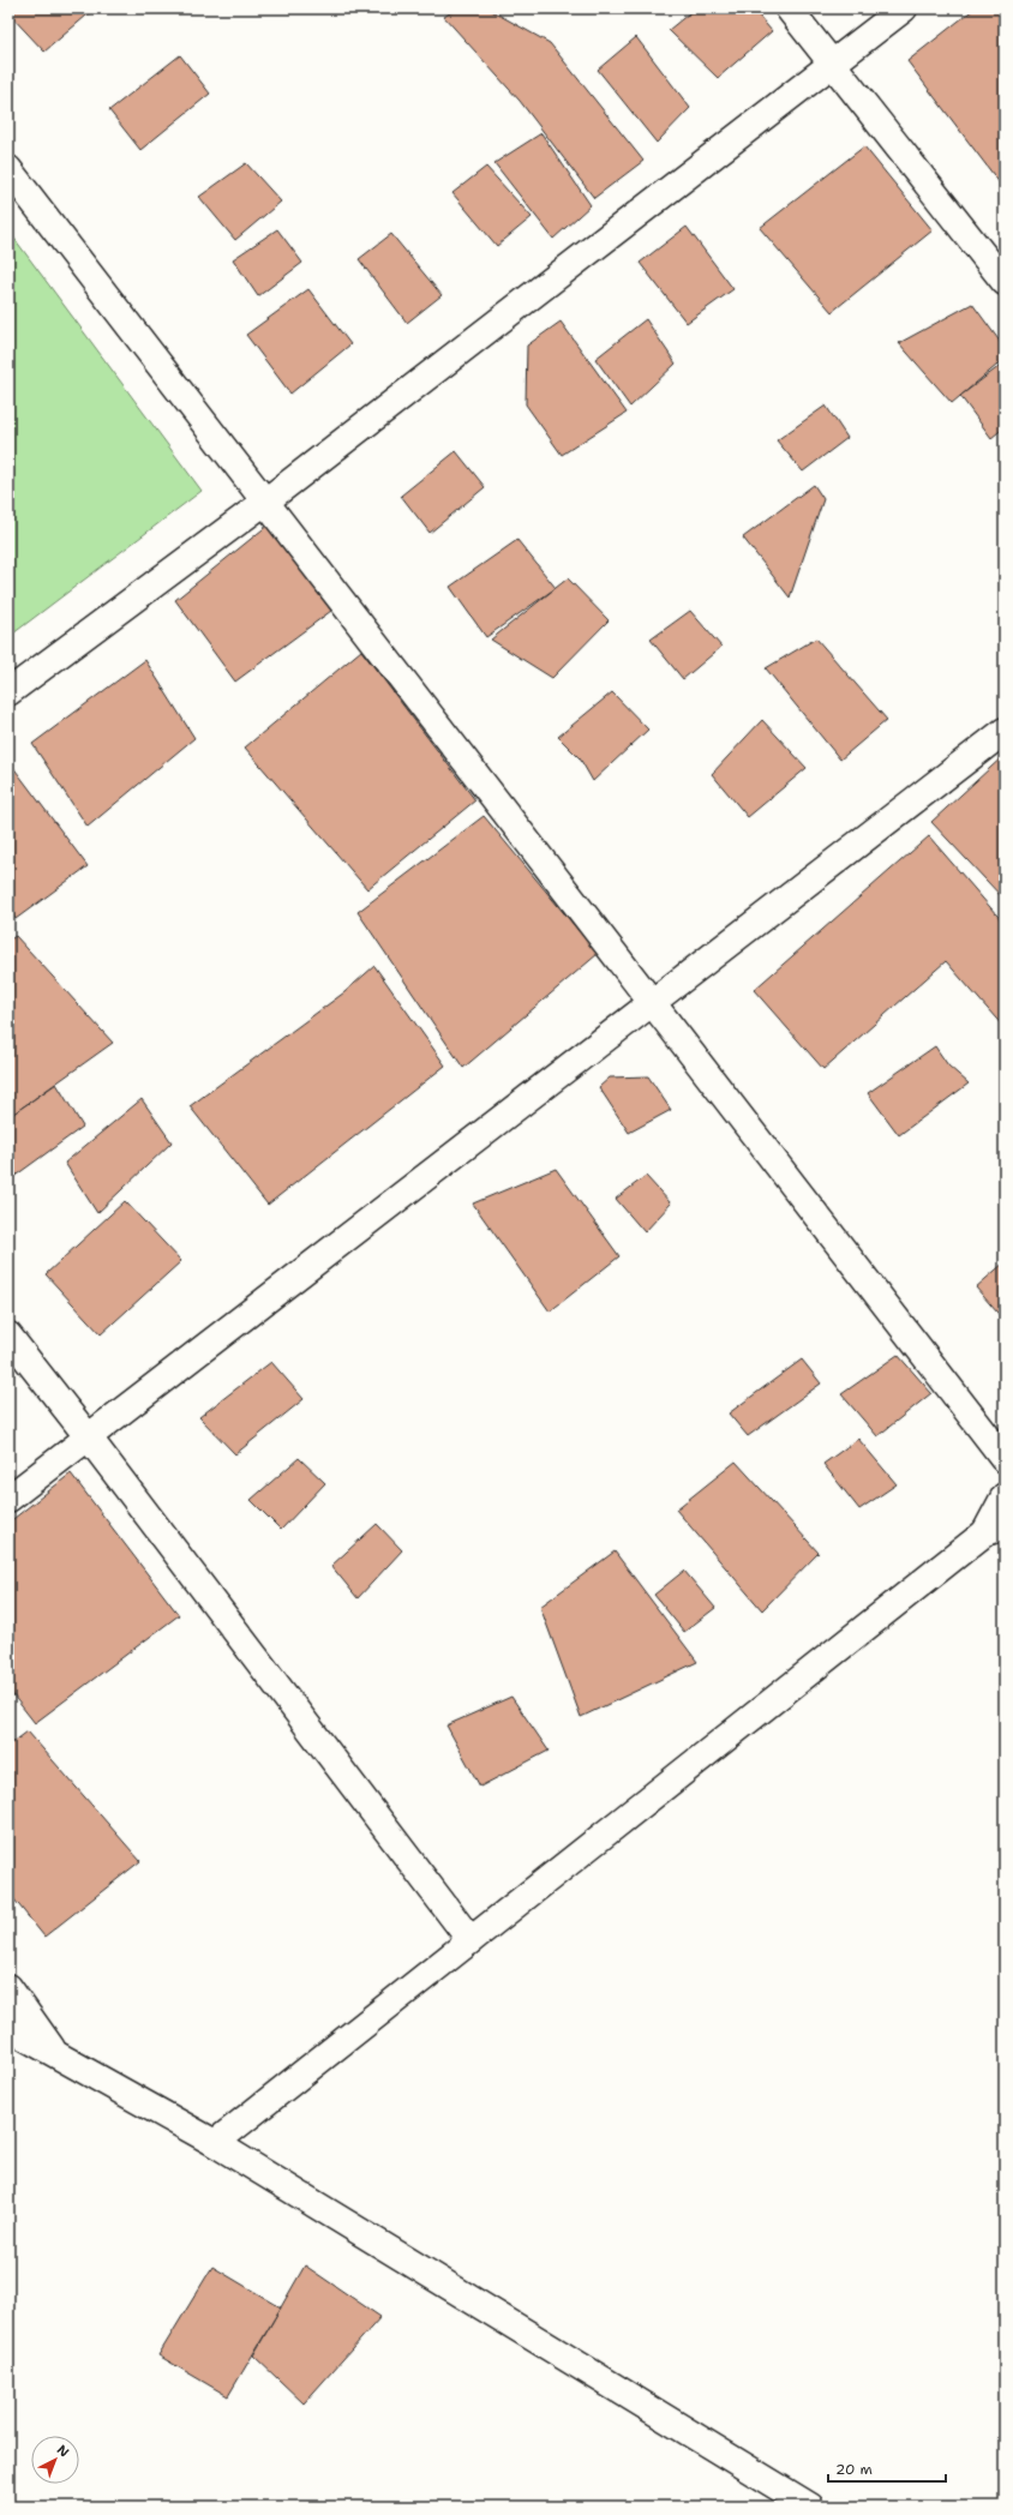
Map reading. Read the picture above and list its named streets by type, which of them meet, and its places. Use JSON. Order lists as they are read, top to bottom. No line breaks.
{"scale_bar":"20 m","north":"top right"}
